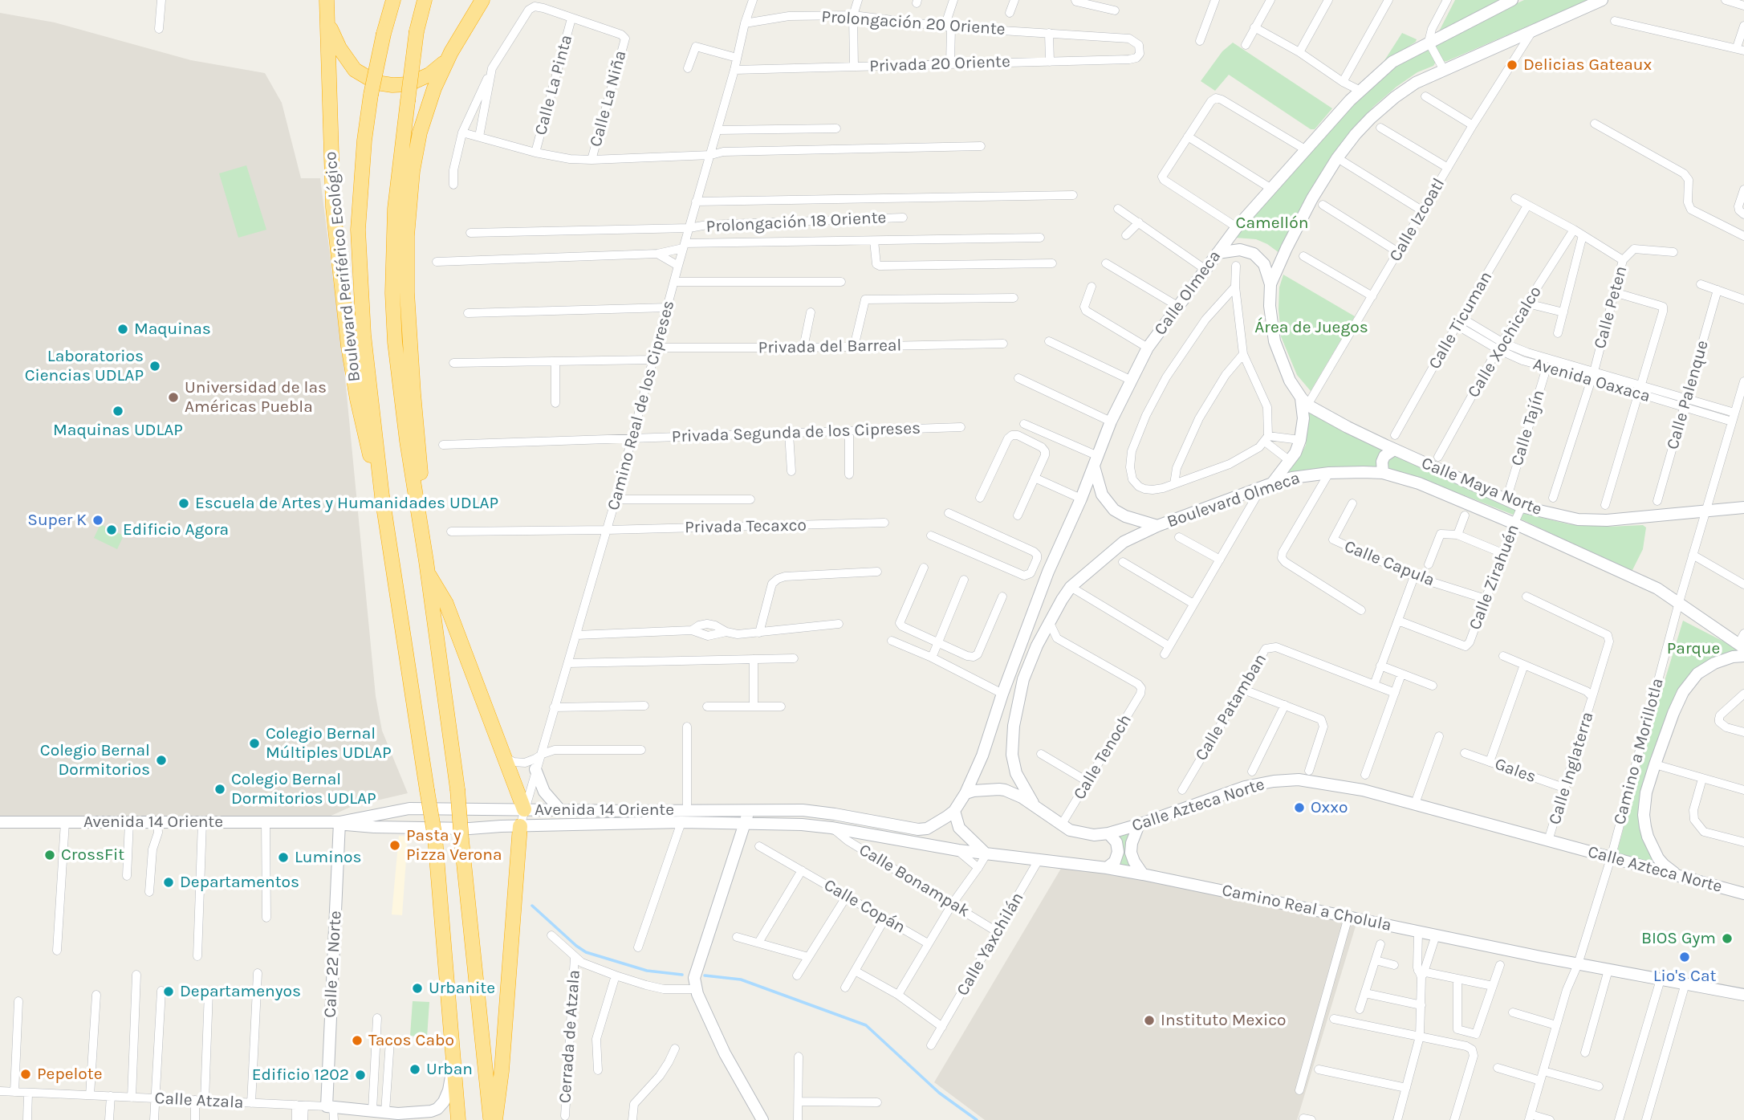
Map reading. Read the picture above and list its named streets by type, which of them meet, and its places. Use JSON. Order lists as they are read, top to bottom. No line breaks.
{"streets":{"highway":["Boulevard Periférico Ecológico"],"street":["Prolongación 20 Oriente","Privada 20 Oriente","Calle La Pinta","Calle La Niña","Calle Izcoatl","Prolongación 18 Oriente","Calle Olmeca","Calle Peten","Calle Ticuman","Calle Xochicalco","Privada del Barreal","Avenida Oaxaca","Calle Palenque","Camino Real de los Cipreses","Calle Tajín","Privada Segunda de los Cipreses","Calle Maya Norte","Boulevard Olmeca","Privada Tecaxco","Calle Capula","Calle Zirahuén","Calle Patamban","Camino a Morillotla","Calle Tenoch","Calle Inglaterra","Gales","Calle Azteca Norte","Avenida 14 Oriente","Calle Bonampak","Calle Copán","Camino Real a Cholula","Calle Yaxchilán","Calle 22 Norte","Cerrada de Atzala","Calle Atzala"]},"crossings":[["Prolongación 20 Oriente","Privada 20 Oriente"],["Prolongación 20 Oriente","Camino Real de los Cipreses"],["Privada 20 Oriente","Camino Real de los Cipreses"],["Calle La Pinta","Calle La Niña"],["Calle Izcoatl","Calle Maya Norte"],["Prolongación 18 Oriente","Camino Real de los Cipreses"],["Boulevard Periférico Ecológico","Calle Atzala"],["Calle Olmeca","Calle Azteca Norte"],["Calle Peten","Avenida Oaxaca"],["Calle Ticuman","Avenida Oaxaca"],["Calle Xochicalco","Avenida Oaxaca"],["Privada del Barreal","Camino Real de los Cipreses"],["Avenida Oaxaca","Calle Palenque"],["Avenida Oaxaca","Calle Tajín"],["Avenida Oaxaca","Camino a Morillotla"],["Camino Real de los Cipreses","Privada Segunda de los Cipreses"],["Camino Real de los Cipreses","Privada Tecaxco"],["Camino Real de los Cipreses","Avenida 14 Oriente"],["Calle Maya Norte","Calle Zirahuén"],["Calle Maya Norte","Camino a Morillotla"],["Boulevard Olmeca","Calle Zirahuén"],["Boulevard Olmeca","Camino a Morillotla"],["Boulevard Olmeca","Calle Tenoch"],["Boulevard Olmeca","Calle Azteca Norte"],["Calle Capula","Calle Zirahuén"],["Camino a Morillotla","Calle Azteca Norte"],["Camino a Morillotla","Camino Real a Cholula"],["Calle Tenoch","Calle Azteca Norte"],["Calle Inglaterra","Gales"],["Calle Inglaterra","Calle Azteca Norte"],["Avenida 14 Oriente","Calle Bonampak"],["Avenida 14 Oriente","Camino Real a Cholula"],["Avenida 14 Oriente","Calle 22 Norte"],["Calle Bonampak","Calle Yaxchilán"],["Camino Real a Cholula","Calle Yaxchilán"],["Calle 22 Norte","Calle Atzala"]],"parks":["Camellón","Área de Juegos","Parque"],"places":["Delicias Gateaux","Maquinas","Laboratorios Ciencias UDLAP","Universidad de las Américas Puebla","Maquinas UDLAP","Escuela de Artes y Humanidades UDLAP","Super K","Edificio Agora","Colegio Bernal Múltiples UDLAP","Colegio Bernal Dormitorios","Colegio Bernal Dormitorios UDLAP","Oxxo","Pasta y Pizza Verona","CrossFit","Luminos","Departamentos","BIOS Gym","Lio's Cat","Urbanite","Departamenyos","Instituto Mexico","Tacos Cabo","Urban","Pepelote","Edificio 1202"]}
